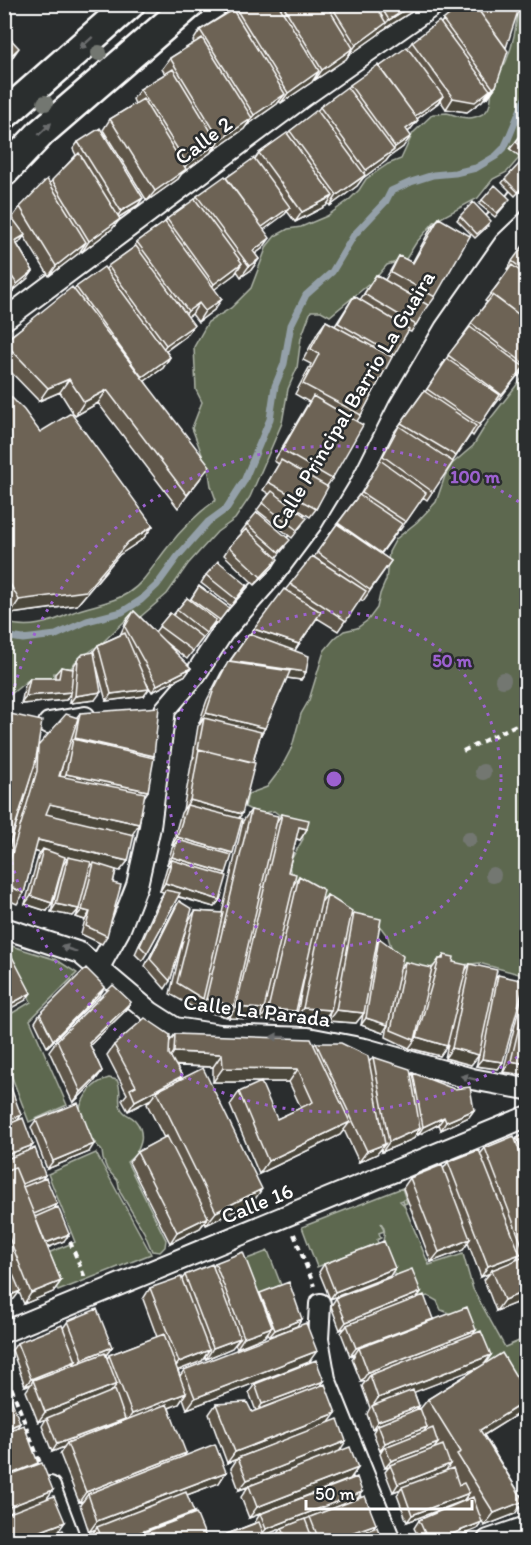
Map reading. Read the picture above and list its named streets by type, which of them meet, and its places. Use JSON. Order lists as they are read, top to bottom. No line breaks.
{"streets":{"street":["Calle 2","Calle Principal Barrio La Guaira","Calle La Parada","Calle 16"]},"one_way":["Calle La Parada"],"scale_bar":"50 m","rings":["100 m","50 m"]}
